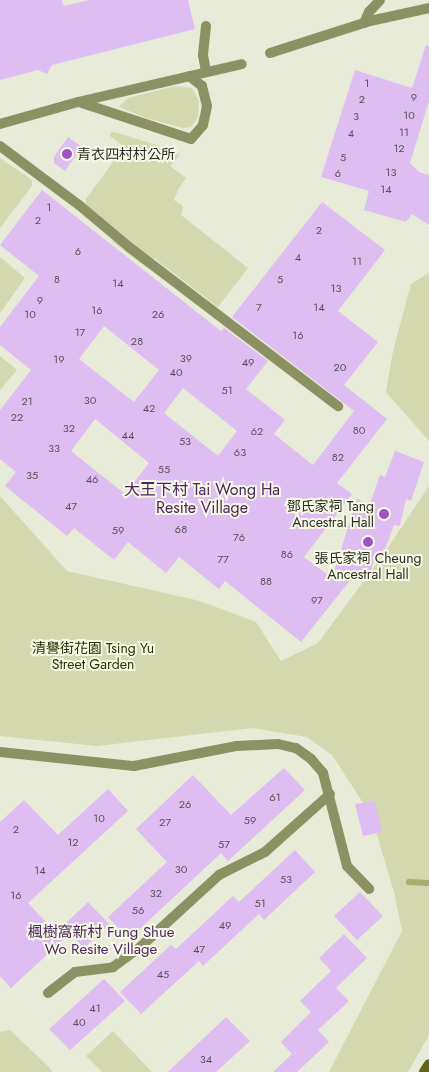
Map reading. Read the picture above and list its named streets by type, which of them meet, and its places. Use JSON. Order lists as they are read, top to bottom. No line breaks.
{"districts":["大王下村 Tai Wong Ha Resite Village","楓樹窩新村 Fung Shue Wo Resite Village"],"parks":["清譽街花園 Tsing Yu Street Garden"],"places":["青衣四村村公所","鄧氏家祠 Tang Ancestral Hall","張氏家祠 Cheung Ancestral Hall"],"house_numbers":["1","9","2","10","3","11","4","12","5","13","6","14","1","2","2","6","4","11","8","5","14","13","9","7","14","16","10","26","17","16","28","39","19","49","20","40","51","30","21","42","22","32","80","62","44","53","33","63","82","55","35","46","47","68","59","76","86","77","88","97","61","26","10","59","27","2","12","57","30","14","53","32","16","51","56","49","47","45","41","40","34"]}
